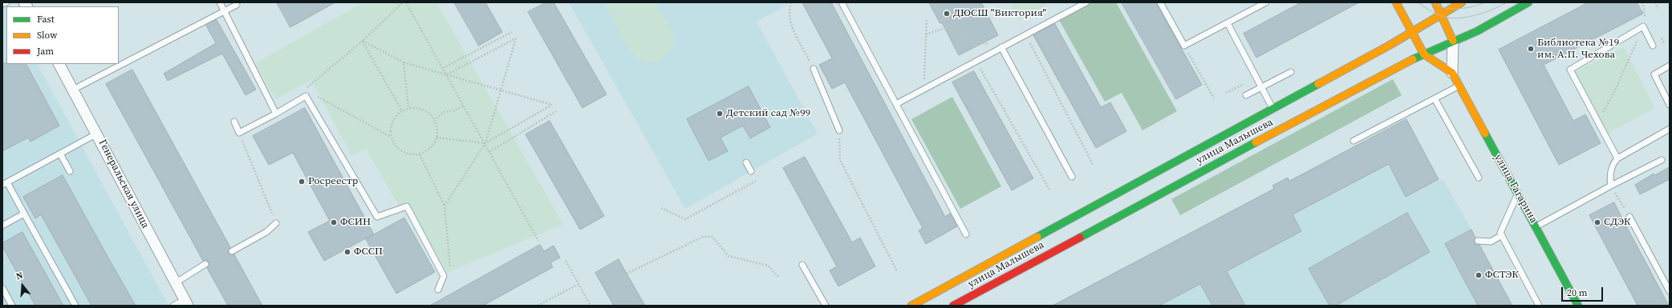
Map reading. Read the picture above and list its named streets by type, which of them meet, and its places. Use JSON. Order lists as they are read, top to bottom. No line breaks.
{"streets":{"main road":["улица Малышева","улица Гагарина"],"street":["Генеральская улица"]},"crossings":[["улица Малышева","улица Гагарина"]],"places":["ДЮСШ \"Виктория\"","Библиотека №19 им. А.П. Чехова","Детский сад №99","Росреестр","ФСИН","СДЭК","ФССП","ФСТЭК"],"legend":["Fast","Slow","Jam"],"scale_bar":"20 m","north":"top"}
